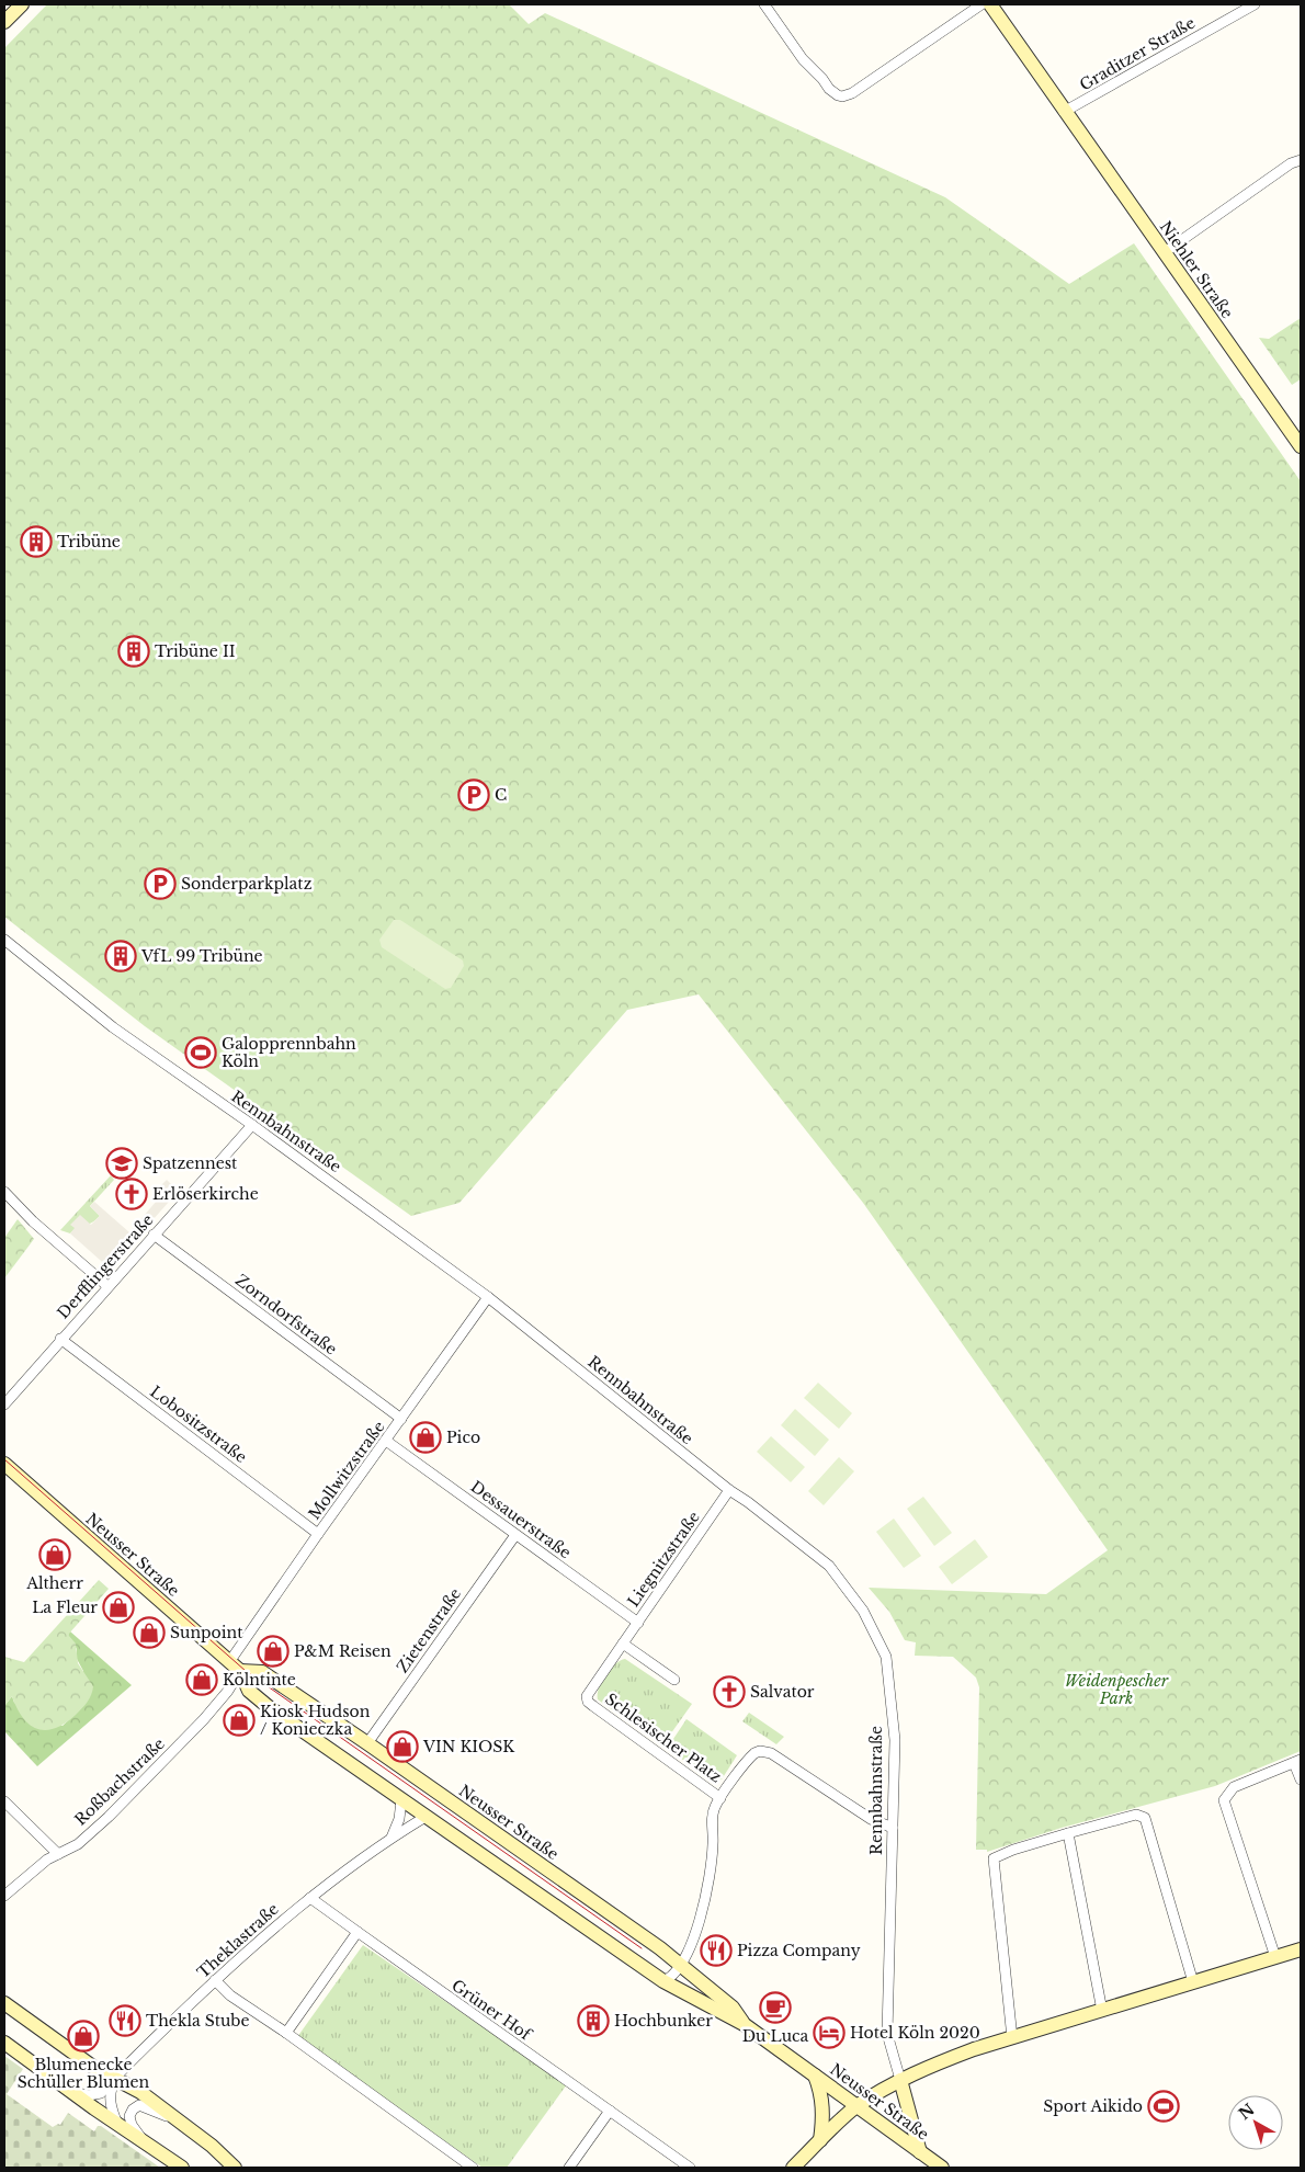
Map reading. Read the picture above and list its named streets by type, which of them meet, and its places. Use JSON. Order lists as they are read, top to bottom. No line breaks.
{"streets":{"main road":["Niehler Straße","Neusser Straße"],"street":["Graditzer Straße","Rennbahnstraße","Derfflingerstraße","Zorndorfstraße","Lobositzstraße","Mollwitzstraße","Dessauerstraße","Liegnitzstraße","Zietenstraße","Schlesischer Platz","Roßbachstraße","Theklastraße","Grüner Hof"]},"crossings":[["Graditzer Straße","Niehler Straße"],["Rennbahnstraße","Derfflingerstraße"],["Rennbahnstraße","Mollwitzstraße"],["Rennbahnstraße","Liegnitzstraße"],["Derfflingerstraße","Zorndorfstraße"],["Derfflingerstraße","Lobositzstraße"],["Zorndorfstraße","Mollwitzstraße"],["Lobositzstraße","Mollwitzstraße"],["Mollwitzstraße","Dessauerstraße"],["Mollwitzstraße","Neusser Straße"],["Mollwitzstraße","Roßbachstraße"],["Dessauerstraße","Liegnitzstraße"],["Dessauerstraße","Zietenstraße"],["Neusser Straße","Zietenstraße"],["Neusser Straße","Roßbachstraße"],["Neusser Straße","Theklastraße"],["Liegnitzstraße","Schlesischer Platz"],["Theklastraße","Grüner Hof"]],"parks":["Weidenpescher Park"],"places":{"building":["Tribüne","Tribüne II","VfL 99 Tribüne","Hochbunker"],"parking":["C","Sonderparkplatz"],"sports":["Galopprennbahn Köln","Sport Aikido"],"school or university":["Spatzennest"],"church":["Erlöserkirche","Salvator"],"shop":["Pico","Altherr","La Fleur","Sunpoint","P&M Reisen","Kölntinte","Kiosk Hudson / Konieczka","VIN KIOSK","Blumenecke Schüller Blumen"],"restaurant":["Pizza Company","Thekla Stube"],"cafe":["Du Luca"],"hotel":["Hotel Köln 2020"]},"north":"top left"}
